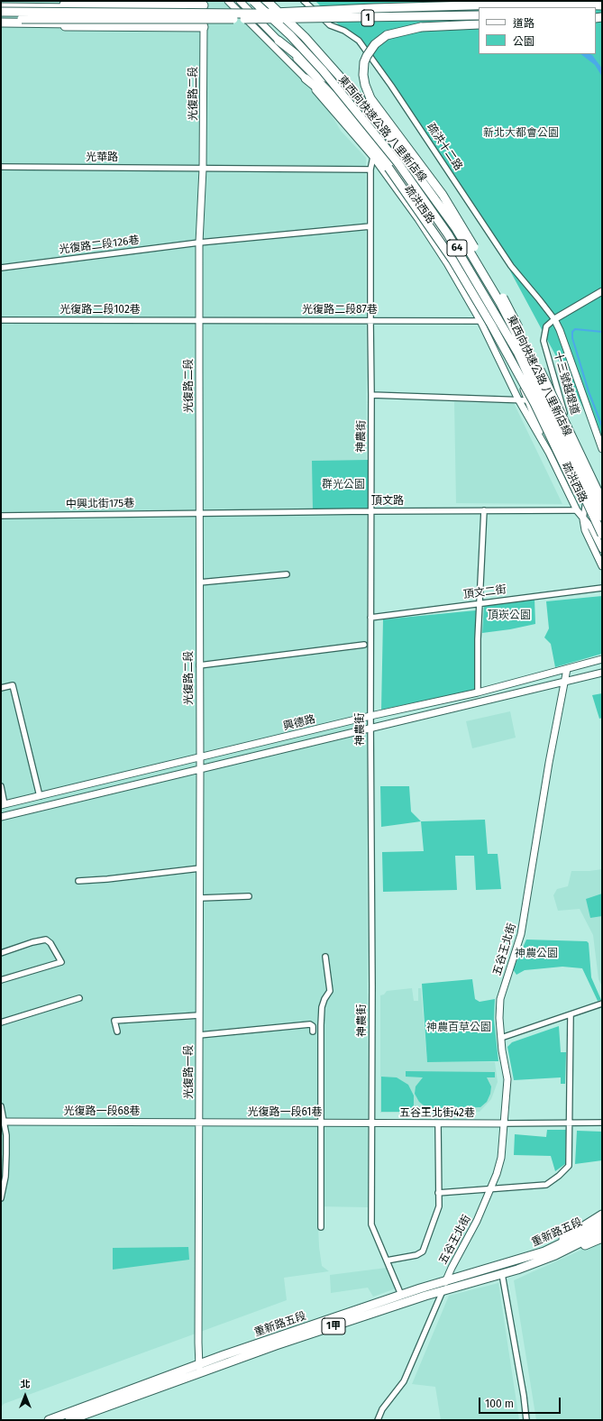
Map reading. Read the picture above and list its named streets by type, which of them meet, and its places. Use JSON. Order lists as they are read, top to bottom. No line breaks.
{"streets":{"main road":["1","東西向快速公路 八里新店線","64","重新路五段","1甲"],"street":["光復路二段","疏洪十二路","光華路","疏洪西路","光復路二段126巷","光復路二段102巷","光復路二段87巷","十三號越堤道","神農街","頂文路","中興北街175巷","頂文二街","興德路","五谷王北街","光復路一段","光復路一段68巷","光復路一段61巷","五谷王北街42巷"]},"crossings":[["光復路二段","光華路"],["光復路二段","光復路二段126巷"],["光復路二段","光復路二段102巷"],["光復路二段","光復路二段87巷"],["光復路二段","頂文路"],["光復路二段","中興北街175巷"],["光復路二段","興德路"],["光復路二段","光復路一段"],["疏洪十二路","十三號越堤道"],["光華路","神農街"],["疏洪西路","光復路二段87巷"],["疏洪西路","十三號越堤道"],["疏洪西路","神農街"],["疏洪西路","頂文路"],["光復路二段126巷","神農街"],["光復路二段102巷","光復路二段87巷"],["光復路二段87巷","神農街"],["神農街","頂文路"],["神農街","頂文二街"],["神農街","興德路"],["神農街","光復路一段61巷"],["神農街","五谷王北街42巷"],["神農街","重新路五段"],["頂文路","中興北街175巷"],["興德路","五谷王北街"],["興德路","光復路一段"],["五谷王北街","五谷王北街42巷"],["五谷王北街","重新路五段"],["光復路一段","光復路一段68巷"],["光復路一段","光復路一段61巷"],["光復路一段","重新路五段"],["光復路一段68巷","光復路一段61巷"],["光復路一段61巷","五谷王北街42巷"]],"parks":["新北大都會公園","群光公園","頂崁公園","神農公園","神農百草公園"],"legend":["道路","公園"],"scale_bar":"100 m","north":"top"}
